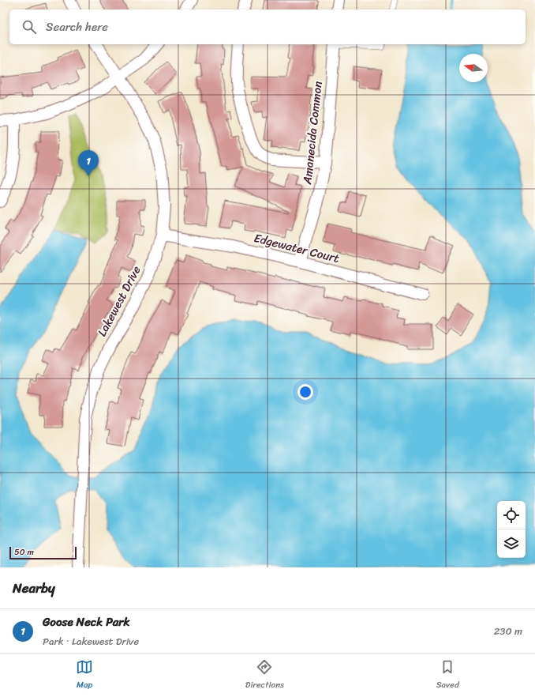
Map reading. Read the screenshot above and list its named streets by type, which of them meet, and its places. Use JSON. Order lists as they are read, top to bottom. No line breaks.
{"streets":{"street":["Amanecida Common","Edgewater Court","Lakewest Drive"]},"crossings":[["Amanecida Common","Edgewater Court"],["Edgewater Court","Lakewest Drive"]],"scale_bar":"50 m","north":"left","page":{"search":"Search here","pins":"1","scale":"50 m","heading":"Nearby","list":[{"mark":"1","name":"Goose Neck Park","note":"Park · Lakewest Drive","value":"230 m"}],"nav":["Map","Directions","Saved"]}}
